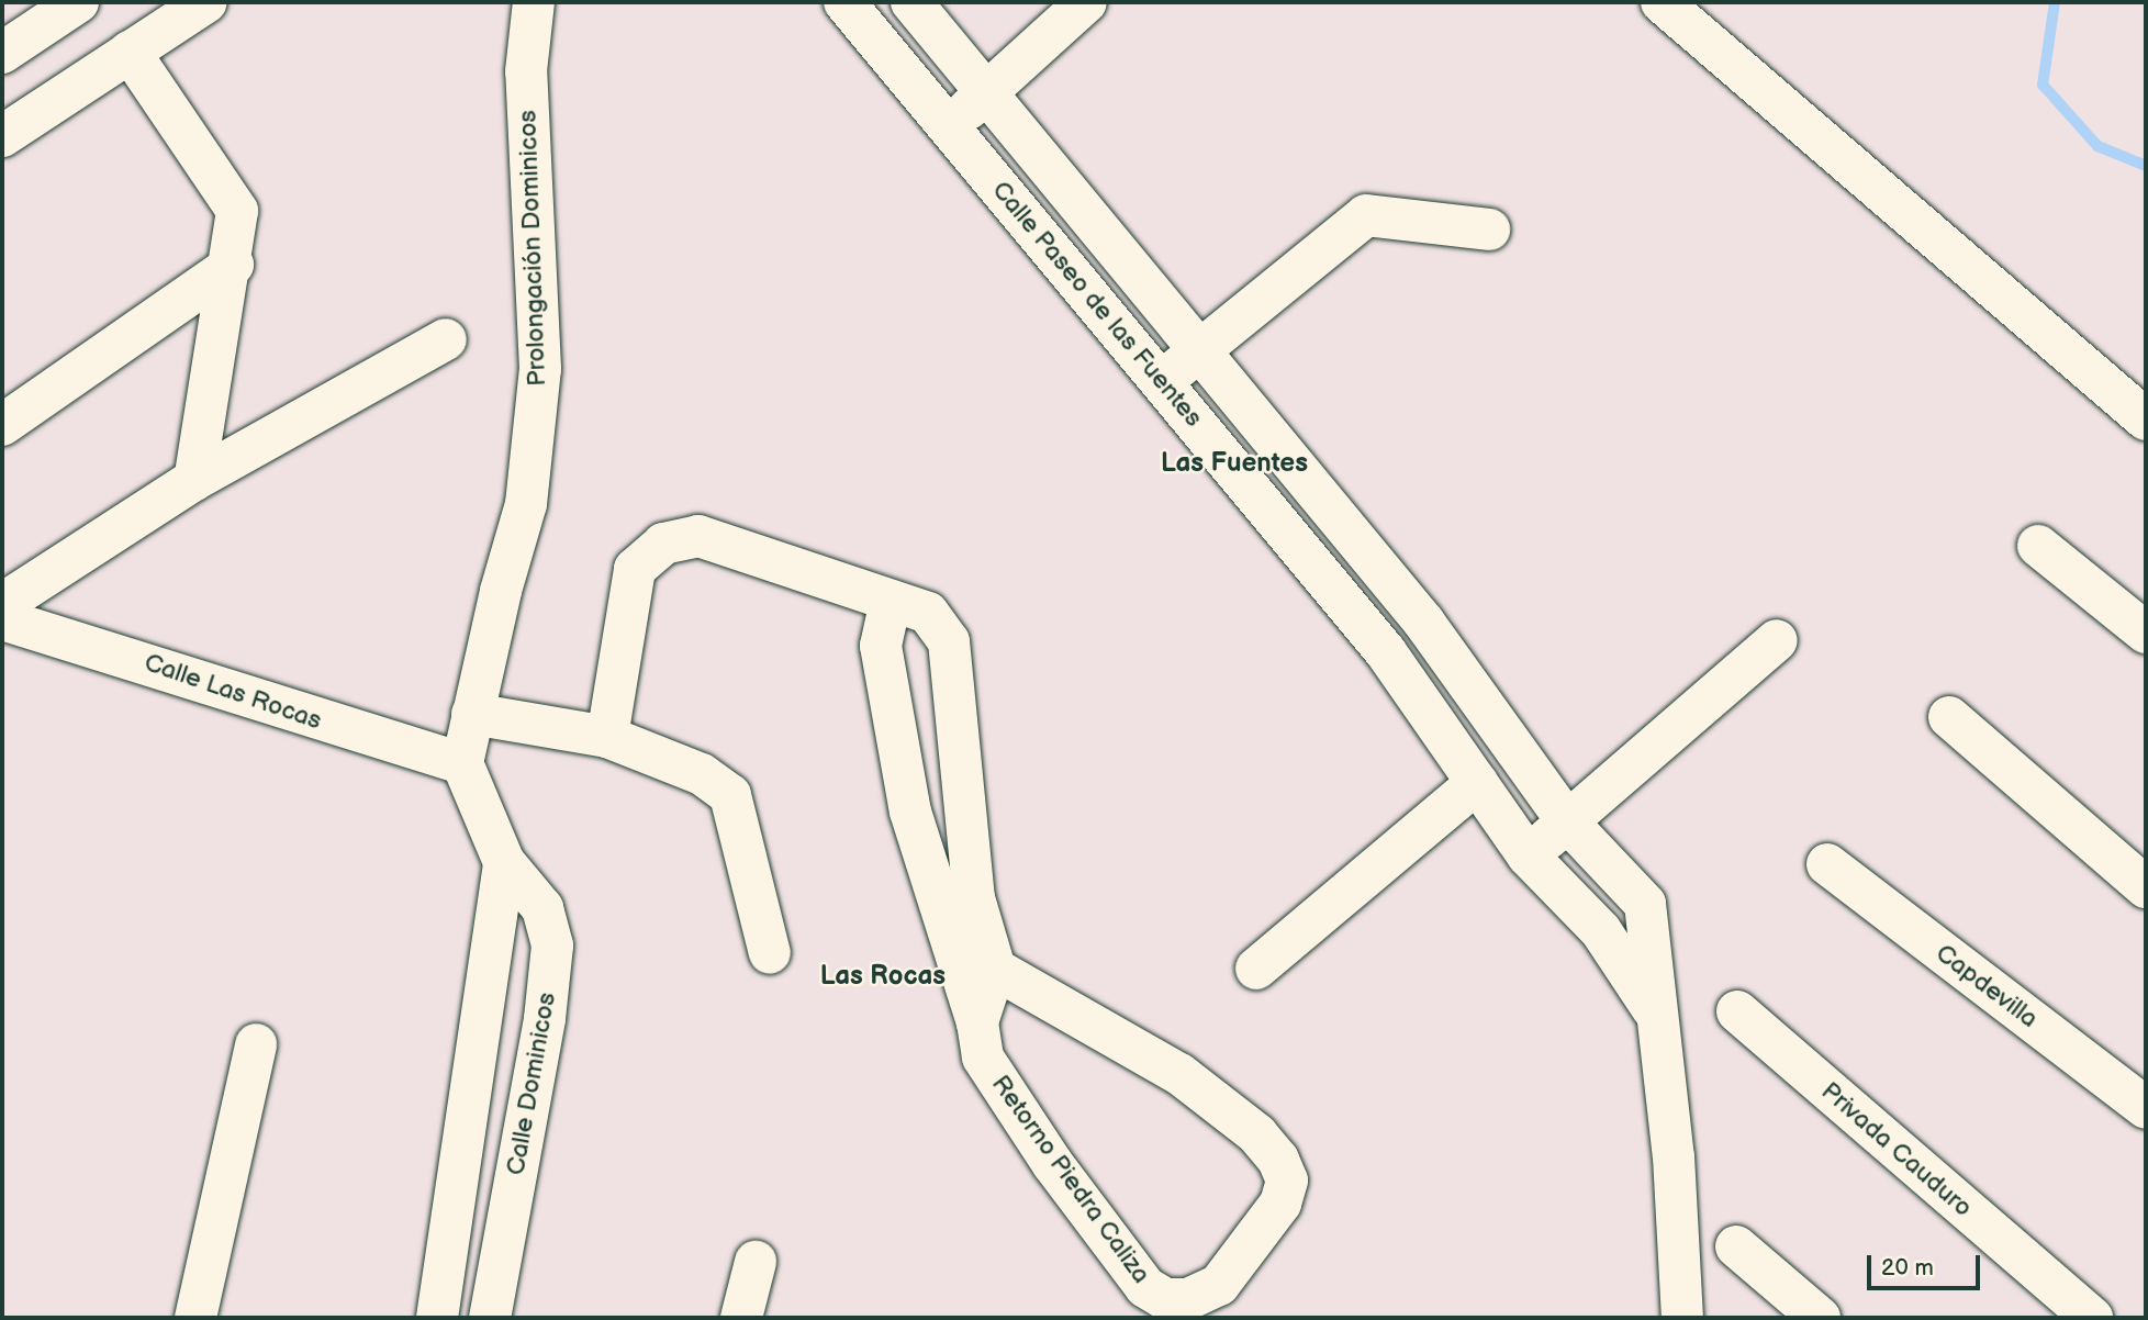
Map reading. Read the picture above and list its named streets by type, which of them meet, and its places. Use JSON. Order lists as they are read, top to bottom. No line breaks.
{"streets":{"street":["Prolongación Dominicos","Calle Paseo de las Fuentes","Calle Las Rocas","Capdevilla","Calle Dominicos","Privada Cauduro","Retorno Piedra Caliza"]},"crossings":[["Prolongación Dominicos","Calle Las Rocas"],["Prolongación Dominicos","Calle Dominicos"],["Calle Las Rocas","Calle Dominicos"]],"districts":["Las Fuentes","Las Rocas"],"scale_bar":"20 m"}
